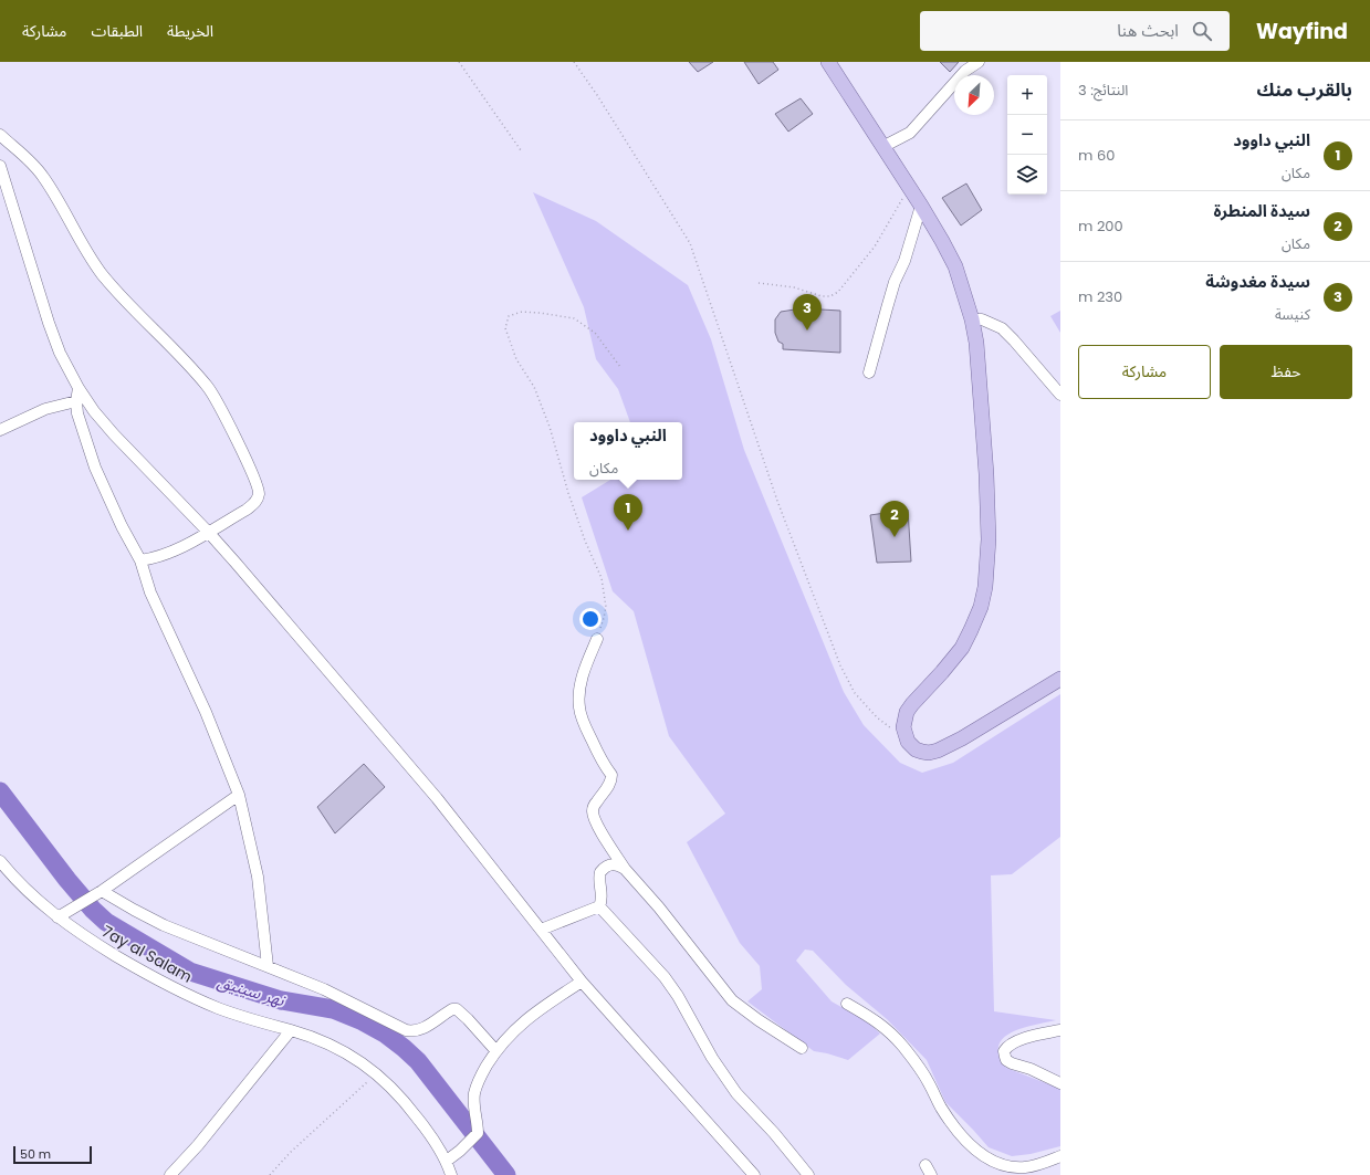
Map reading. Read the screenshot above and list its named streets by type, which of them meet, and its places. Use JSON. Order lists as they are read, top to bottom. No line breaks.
{"streets":{"street":["7ay al Salam"]},"water":["نهر سينيق"],"scale_bar":"50 m","north":"bottom left","page":{"header":"Wayfind","search":"ابحث هنا","nav":["الخريطة","الطبقات","مشاركة"],"heading":["بالقرب منك","النتائج: 3"],"map_buttons":["+","−"],"list":[{"mark":"1","name":"النبي داوود","note":"مكان","value":"60 m"},{"mark":"2","name":"سيدة المنطرة","note":"مكان","value":"200 m"},{"mark":"3","name":"سيدة مغدوشة","note":"كنيسة","value":"230 m"}],"pins":["3","1","2"],"buttons":["حفظ","مشاركة"],"popup":["النبي داوود","مكان"],"scale":"50 m"}}
